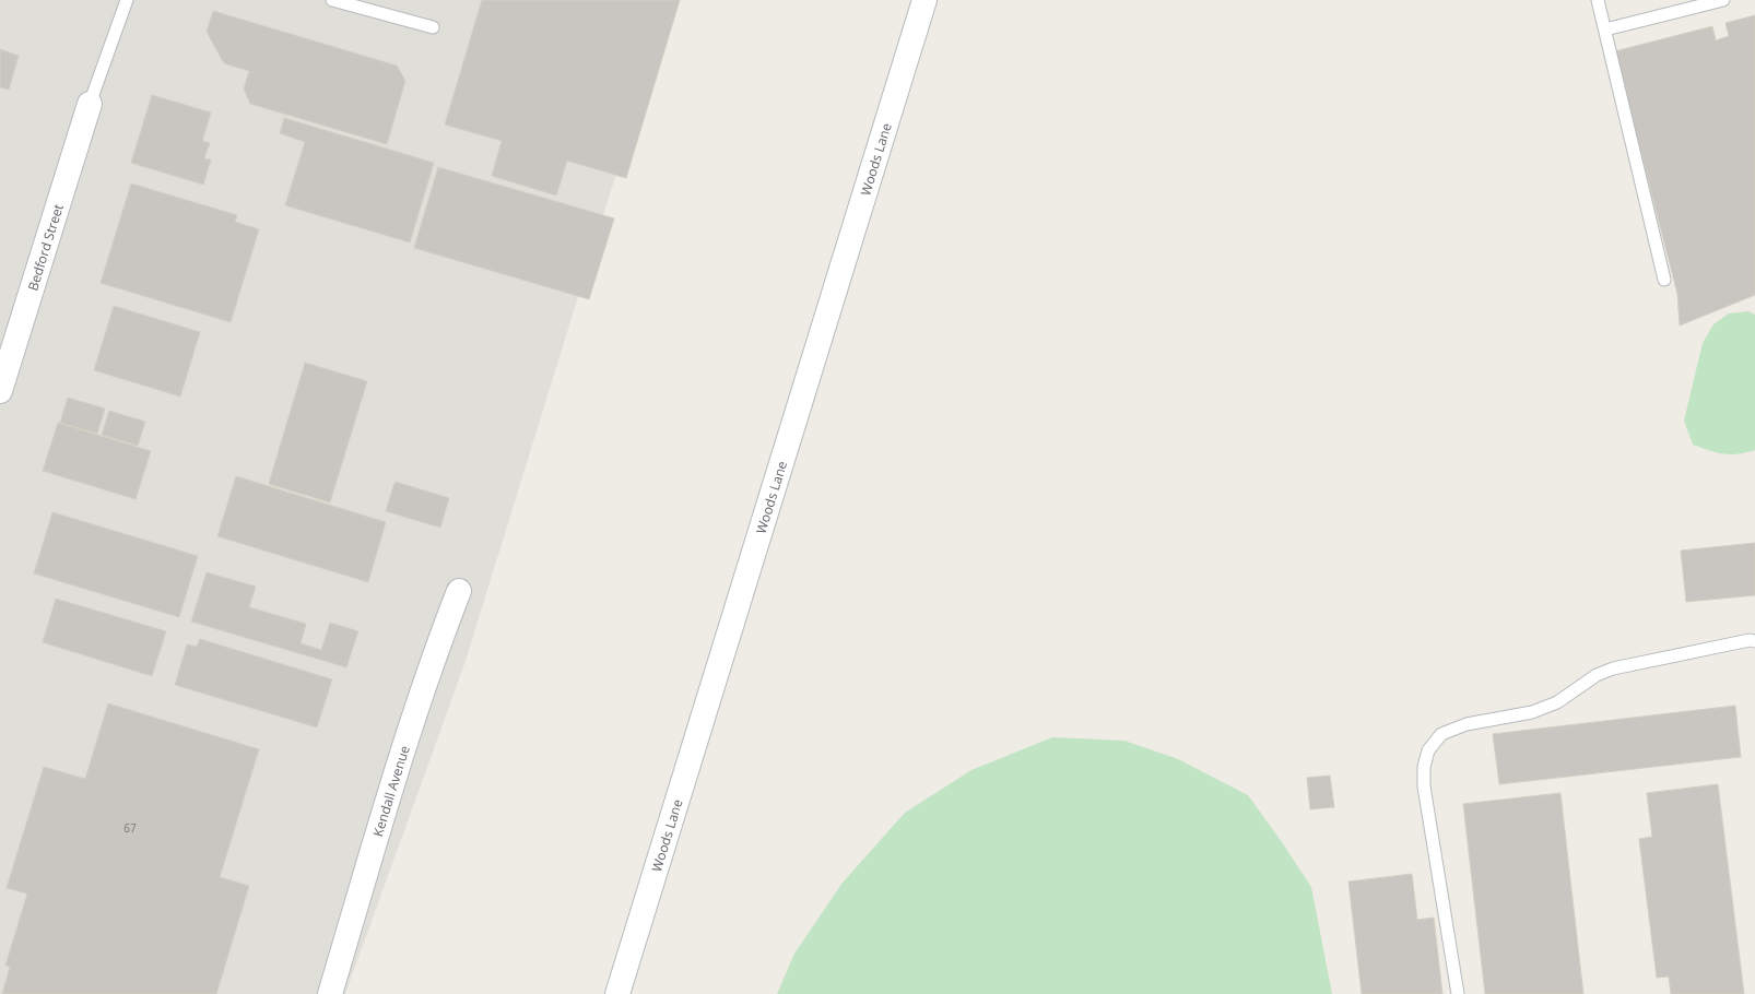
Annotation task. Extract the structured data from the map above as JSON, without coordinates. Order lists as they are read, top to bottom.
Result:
{
  "streets": {
    "street": ["Woods Lane", "Bedford Street", "Kendall Avenue"]
  },
  "house_numbers": ["67"]
}
